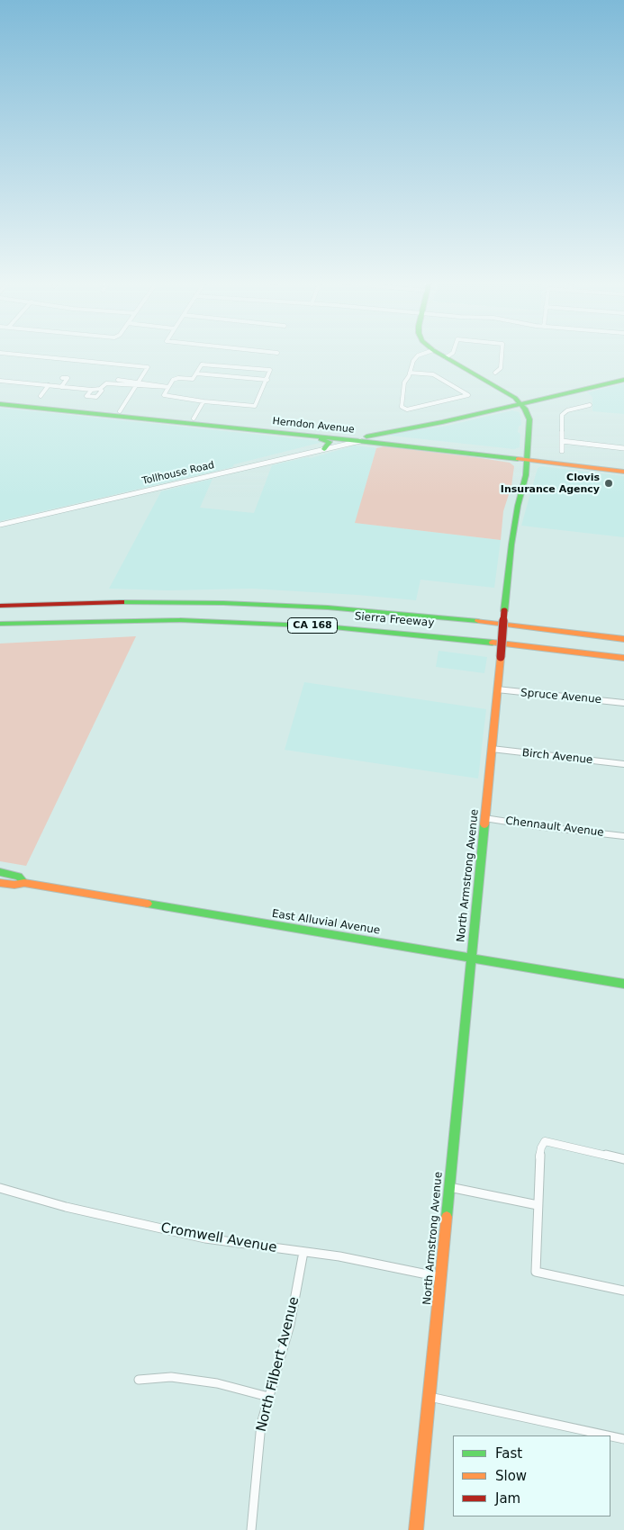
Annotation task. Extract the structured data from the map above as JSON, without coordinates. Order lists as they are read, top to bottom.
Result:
{
  "streets": {
    "main road": [
      "Herndon Avenue",
      "Sierra Freeway",
      "CA 168",
      "North Armstrong Avenue",
      "East Alluvial Avenue"
    ],
    "street": [
      "Tollhouse Road",
      "Spruce Avenue",
      "Birch Avenue",
      "Chennault Avenue",
      "Cromwell Avenue",
      "North Filbert Avenue"
    ]
  },
  "crossings": [
    ["Herndon Avenue", "Tollhouse Road"],
    ["Herndon Avenue", "North Armstrong Avenue"],
    ["Spruce Avenue", "North Armstrong Avenue"],
    ["Birch Avenue", "North Armstrong Avenue"],
    ["Chennault Avenue", "North Armstrong Avenue"],
    ["North Armstrong Avenue", "East Alluvial Avenue"],
    ["North Armstrong Avenue", "Cromwell Avenue"],
    ["Cromwell Avenue", "North Filbert Avenue"]
  ],
  "places": ["Clovis Insurance Agency"],
  "legend": ["Fast", "Slow", "Jam"]
}
